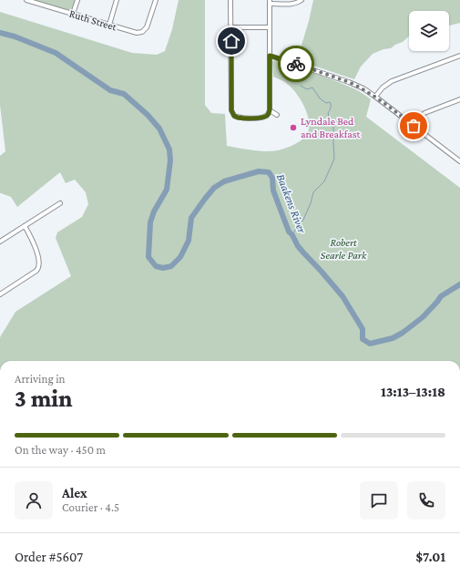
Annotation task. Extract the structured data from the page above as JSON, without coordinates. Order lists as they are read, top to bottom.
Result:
{
  "streets": {
    "street": ["Ruth Street"]
  },
  "water": ["Baakens River"],
  "parks": ["Robert Searle Park"],
  "places": ["Lyndale Bed and Breakfast"],
  "page": {
    "heading": ["3 min", "Arriving in", "13:13–13:18"],
    "panel": [
      "Alex",
      "Courier · 4.5",
      "Order #5607",
      "$7.01"
    ],
    "bar": "On the way · 450 m"
  }
}
